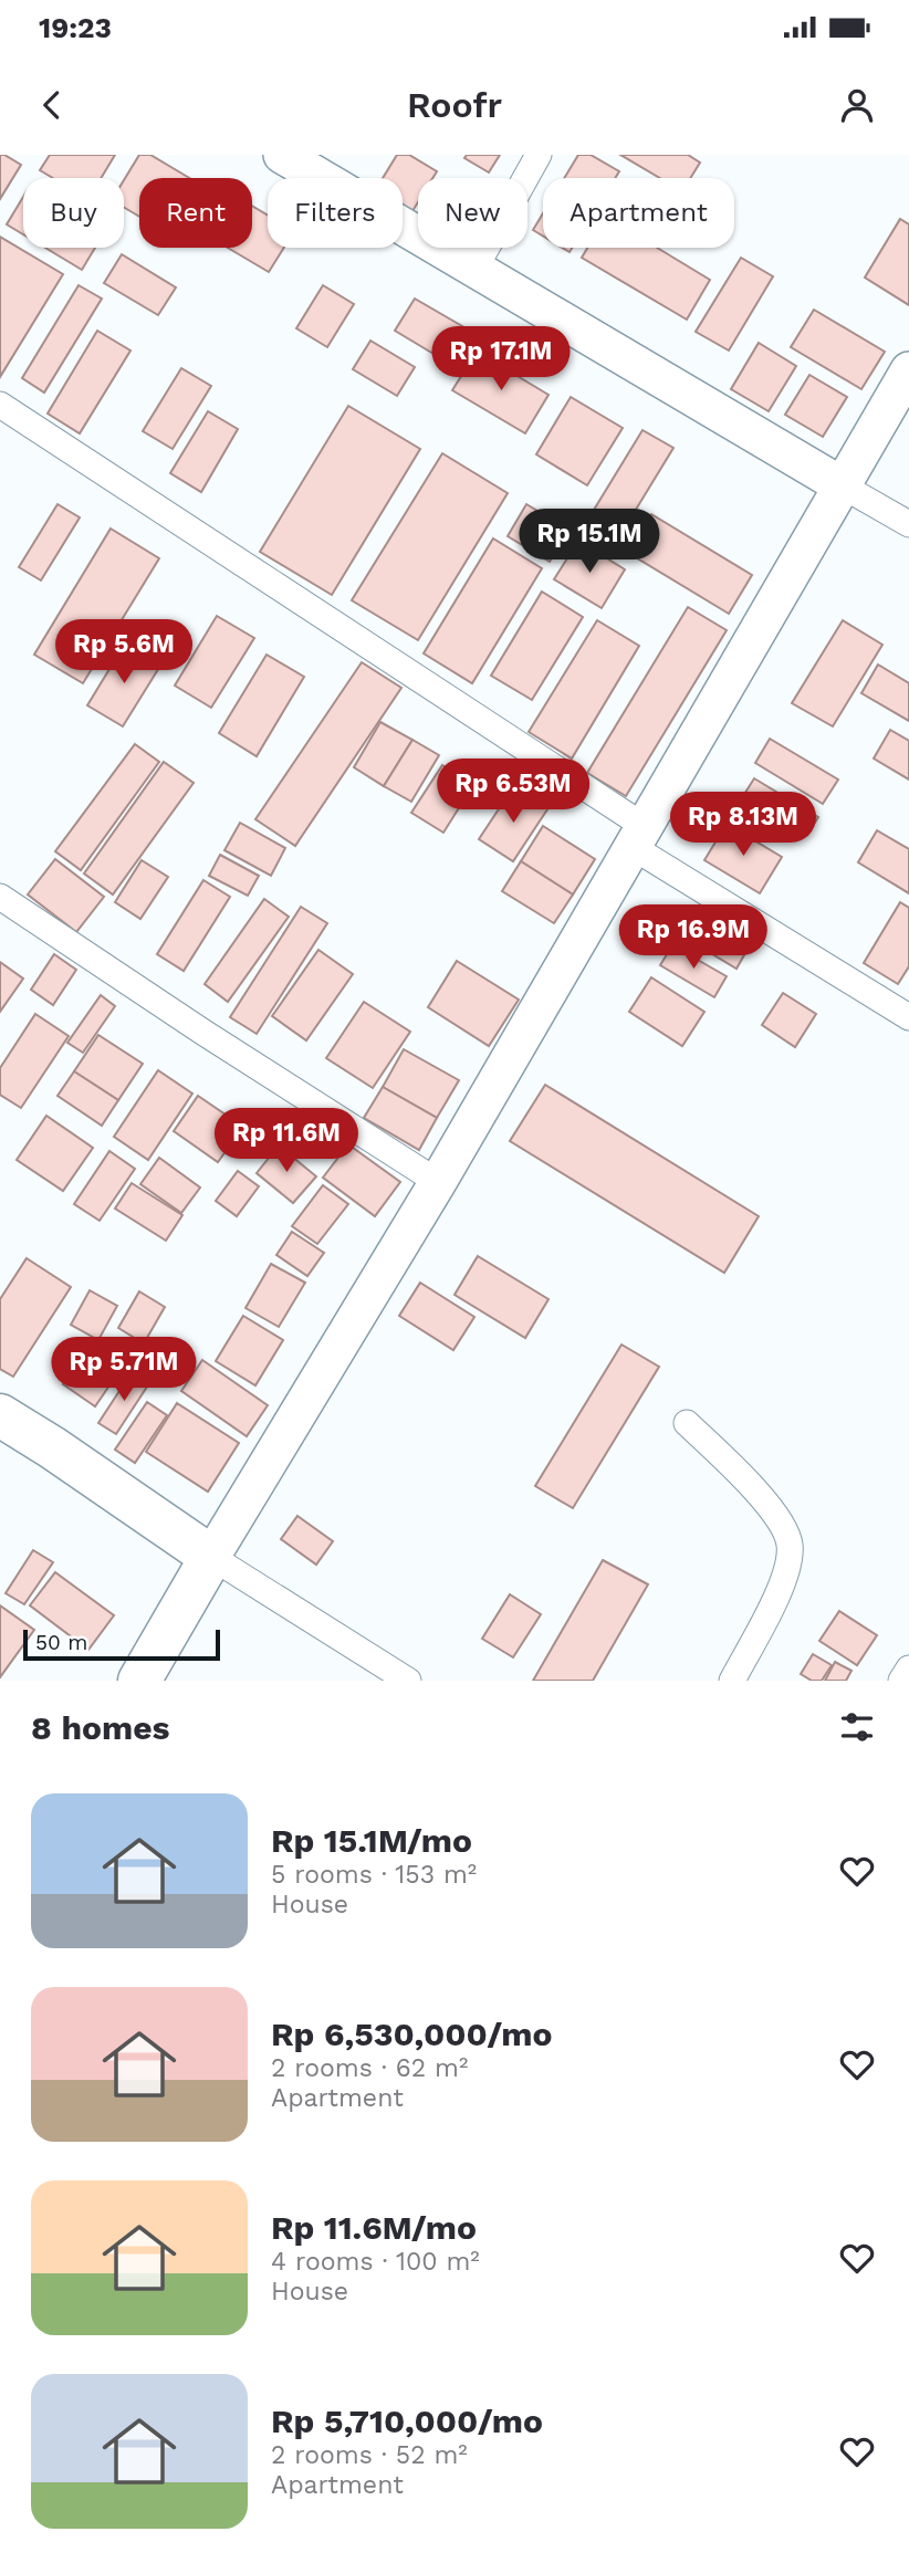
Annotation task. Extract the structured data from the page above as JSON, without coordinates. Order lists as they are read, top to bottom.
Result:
{
  "scale_bar": "50 m",
  "page": {
    "status": "19:23",
    "header": "Roofr",
    "chip": [
      "Buy",
      "Rent",
      "Filters",
      "New",
      "Apartment"
    ],
    "price": [
      "Rp 17.1M",
      "Rp 15.1M",
      "Rp 5.6M",
      "Rp 6.53M",
      "Rp 8.13M",
      "Rp 16.9M",
      "Rp 11.6M",
      "Rp 5.71M"
    ],
    "scale": "50 m",
    "heading": "8 homes",
    "list": [
      {
        "name": "Rp 15.1M/mo",
        "note": "5 rooms · 153 m² · House"
      },
      {
        "name": "Rp 6,530,000/mo",
        "note": "2 rooms · 62 m² · Apartment"
      },
      {
        "name": "Rp 11.6M/mo",
        "note": "4 rooms · 100 m² · House"
      },
      {
        "name": "Rp 5,710,000/mo",
        "note": "2 rooms · 52 m² · Apartment"
      }
    ]
  }
}
